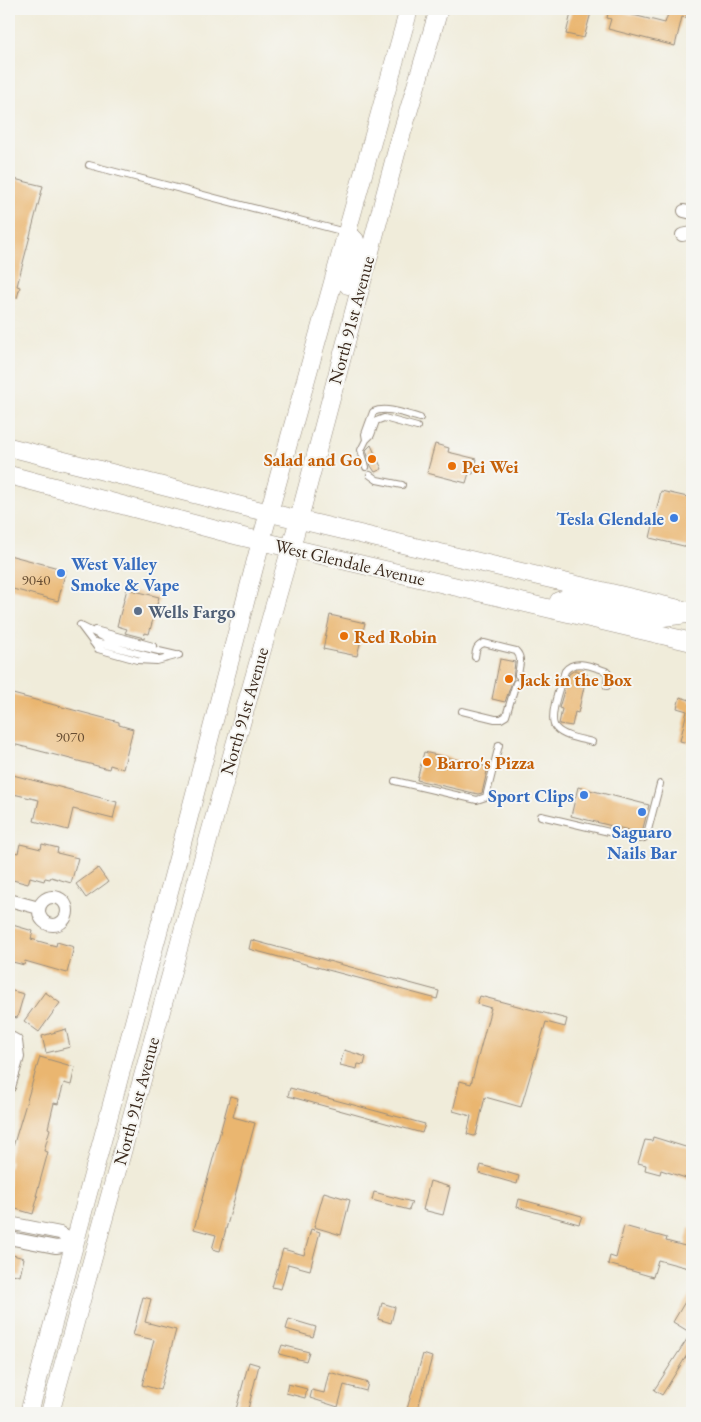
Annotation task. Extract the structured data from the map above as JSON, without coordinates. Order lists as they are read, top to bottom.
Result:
{
  "streets": {
    "main road": ["North 91st Avenue", "West Glendale Avenue"]
  },
  "crossings": [
    ["North 91st Avenue", "West Glendale Avenue"]
  ],
  "places": [
    "Salad and Go",
    "Pei Wei",
    "Tesla Glendale",
    "West Valley Smoke & Vape",
    "Wells Fargo",
    "Red Robin",
    "Jack in the Box",
    "Barro's Pizza",
    "Sport Clips",
    "Saguaro Nails Bar"
  ],
  "house_numbers": ["9040", "9070"]
}
